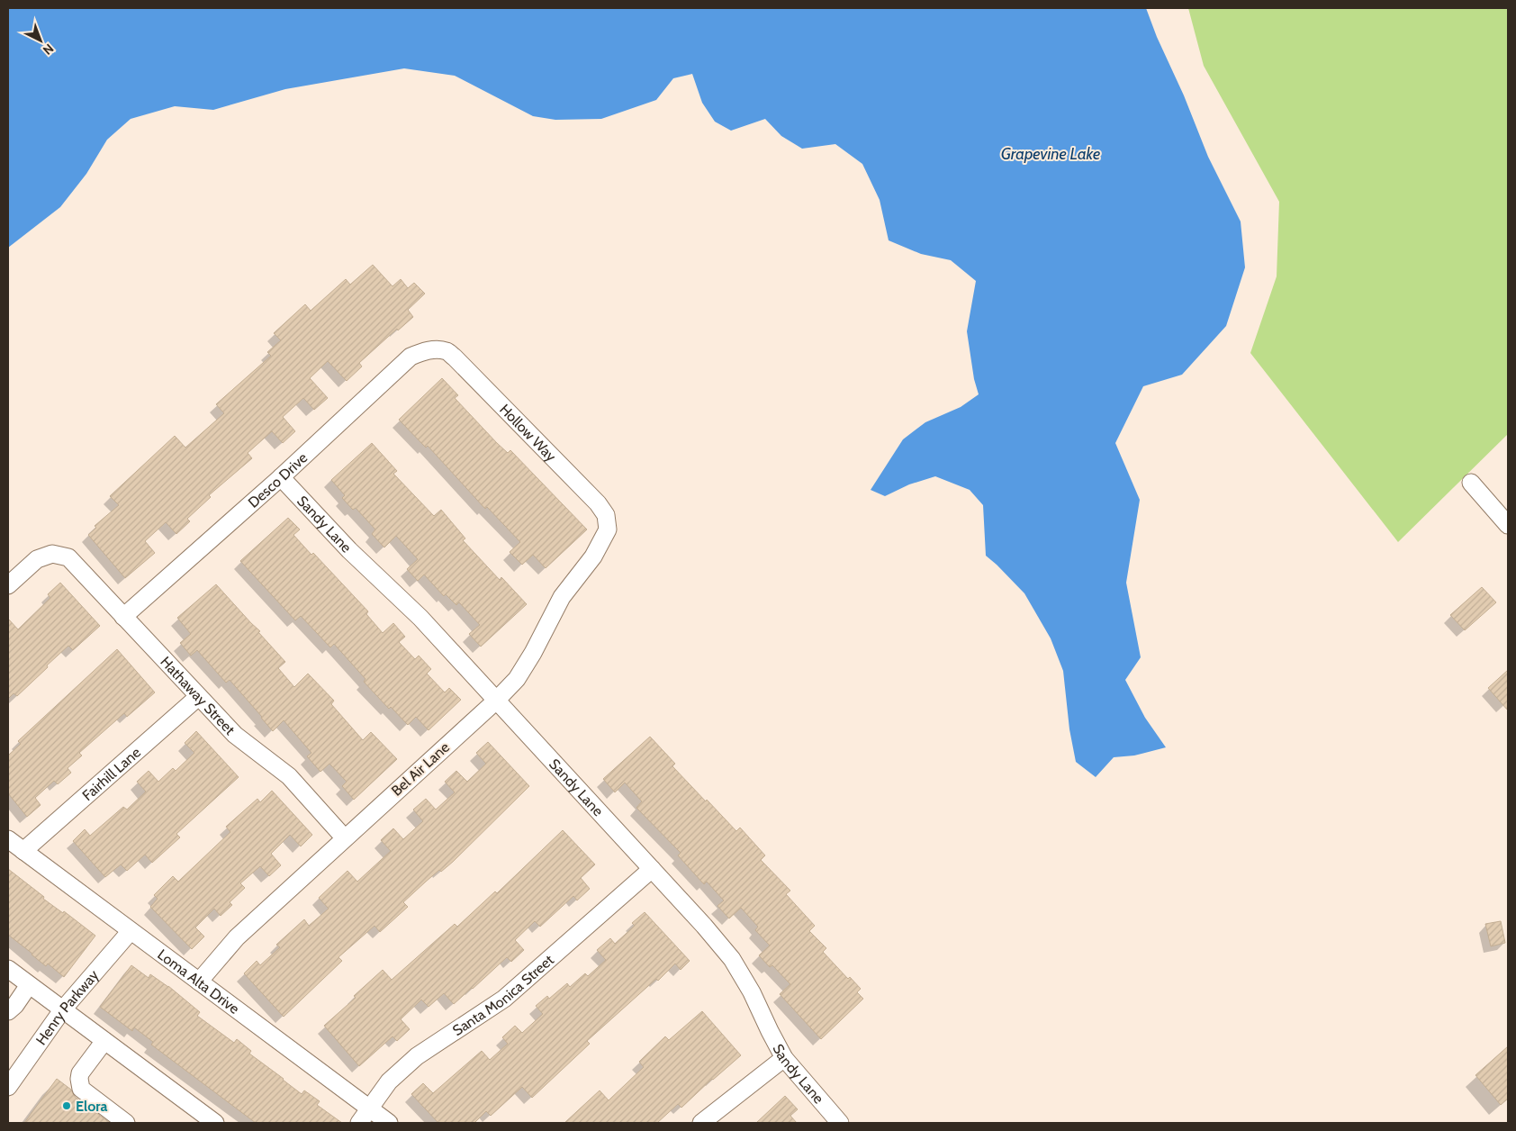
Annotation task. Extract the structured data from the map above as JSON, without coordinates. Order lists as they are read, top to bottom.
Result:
{
  "streets": {
    "street": [
      "Hollow Way",
      "Desco Drive",
      "Sandy Lane",
      "Hathaway Street",
      "Bel Air Lane",
      "Fairhill Lane",
      "Loma Alta Drive",
      "Santa Monica Street",
      "Henry Parkway"
    ]
  },
  "crossings": [
    ["Hollow Way", "Desco Drive"],
    ["Hollow Way", "Bel Air Lane"],
    ["Desco Drive", "Sandy Lane"],
    ["Desco Drive", "Hathaway Street"],
    ["Sandy Lane", "Bel Air Lane"],
    ["Sandy Lane", "Santa Monica Street"],
    ["Hathaway Street", "Bel Air Lane"],
    ["Hathaway Street", "Fairhill Lane"],
    ["Bel Air Lane", "Loma Alta Drive"],
    ["Fairhill Lane", "Loma Alta Drive"],
    ["Loma Alta Drive", "Santa Monica Street"],
    ["Loma Alta Drive", "Henry Parkway"]
  ],
  "water": ["Grapevine Lake"],
  "places": ["Elora"],
  "north": "bottom right"
}
